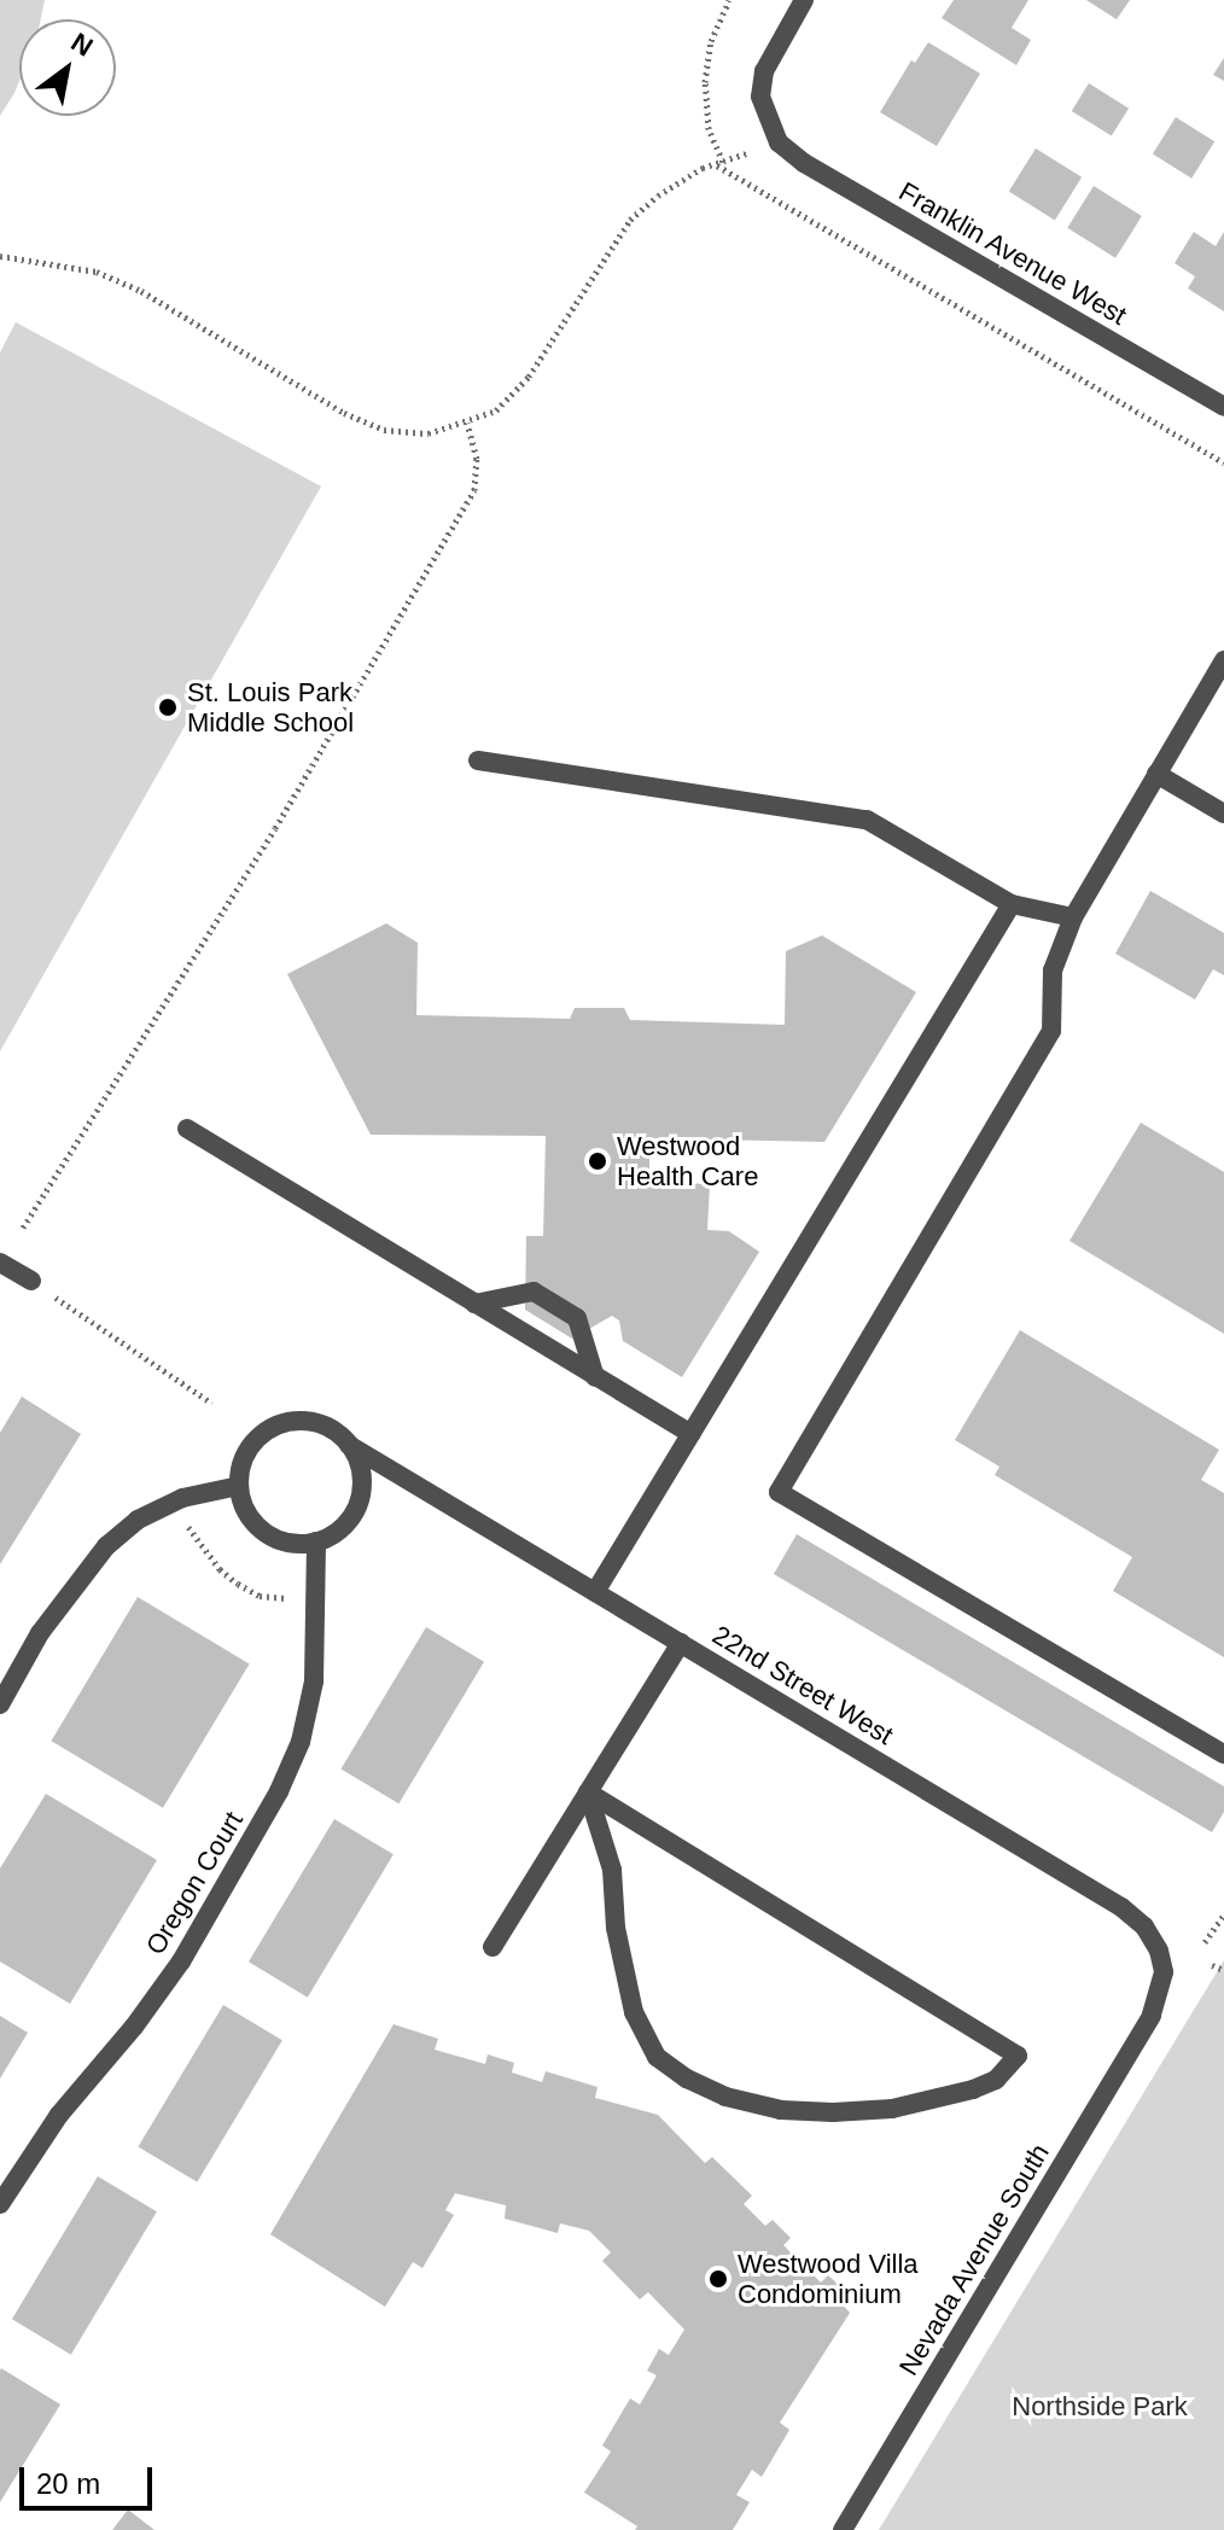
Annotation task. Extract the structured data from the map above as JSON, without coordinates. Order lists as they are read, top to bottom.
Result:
{
  "streets": {
    "street": [
      "Franklin Avenue West",
      "22nd Street West",
      "Oregon Court",
      "Nevada Avenue South"
    ]
  },
  "crossings": [
    ["22nd Street West", "Oregon Court"],
    ["22nd Street West", "Nevada Avenue South"]
  ],
  "parks": ["Northside Park"],
  "places": ["St. Louis Park Middle School", "Westwood Health Care", "Westwood Villa Condominium"],
  "scale_bar": "20 m",
  "north": "top right"
}
